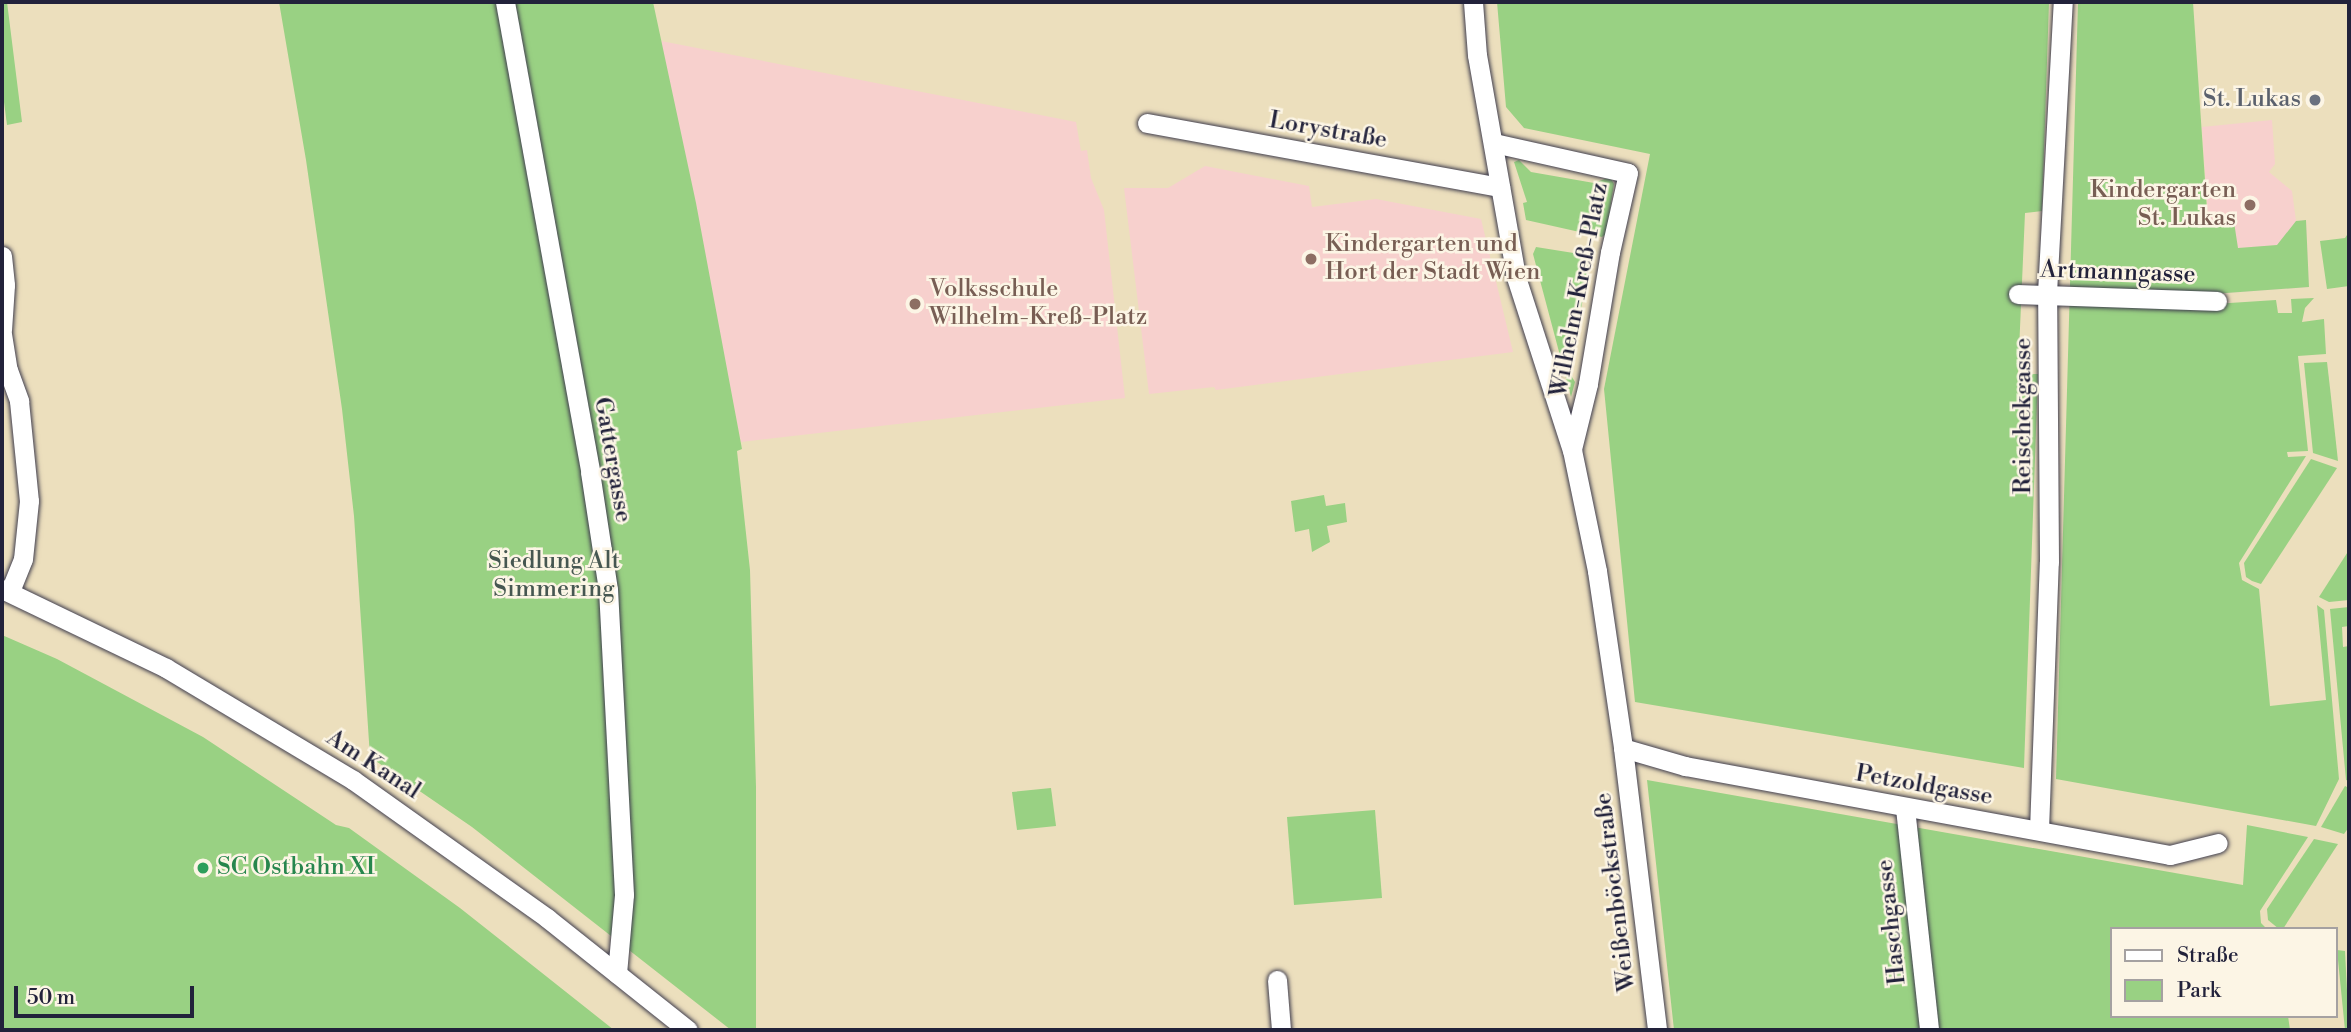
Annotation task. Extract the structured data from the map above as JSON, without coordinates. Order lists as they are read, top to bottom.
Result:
{
  "streets": {
    "street": [
      "Lorystraße",
      "Artmanngasse",
      "Wilhelm-Kreß-Platz",
      "Reischekgasse",
      "Gattergasse",
      "Am Kanal",
      "Petzoldgasse",
      "Weißenböckstraße",
      "Haschgasse"
    ]
  },
  "crossings": [
    ["Lorystraße", "Wilhelm-Kreß-Platz"],
    ["Artmanngasse", "Reischekgasse"],
    ["Wilhelm-Kreß-Platz", "Petzoldgasse"],
    ["Wilhelm-Kreß-Platz", "Weißenböckstraße"],
    ["Reischekgasse", "Petzoldgasse"],
    ["Gattergasse", "Am Kanal"],
    ["Petzoldgasse", "Weißenböckstraße"],
    ["Petzoldgasse", "Haschgasse"]
  ],
  "parks": ["Siedlung Alt Simmering"],
  "places": [
    "St. Lukas",
    "Kindergarten St. Lukas",
    "Kindergarten und Hort der Stadt Wien",
    "Volksschule Wilhelm-Kreß-Platz",
    "SC Ostbahn XI"
  ],
  "legend": ["Straße", "Park"],
  "scale_bar": "50 m"
}
